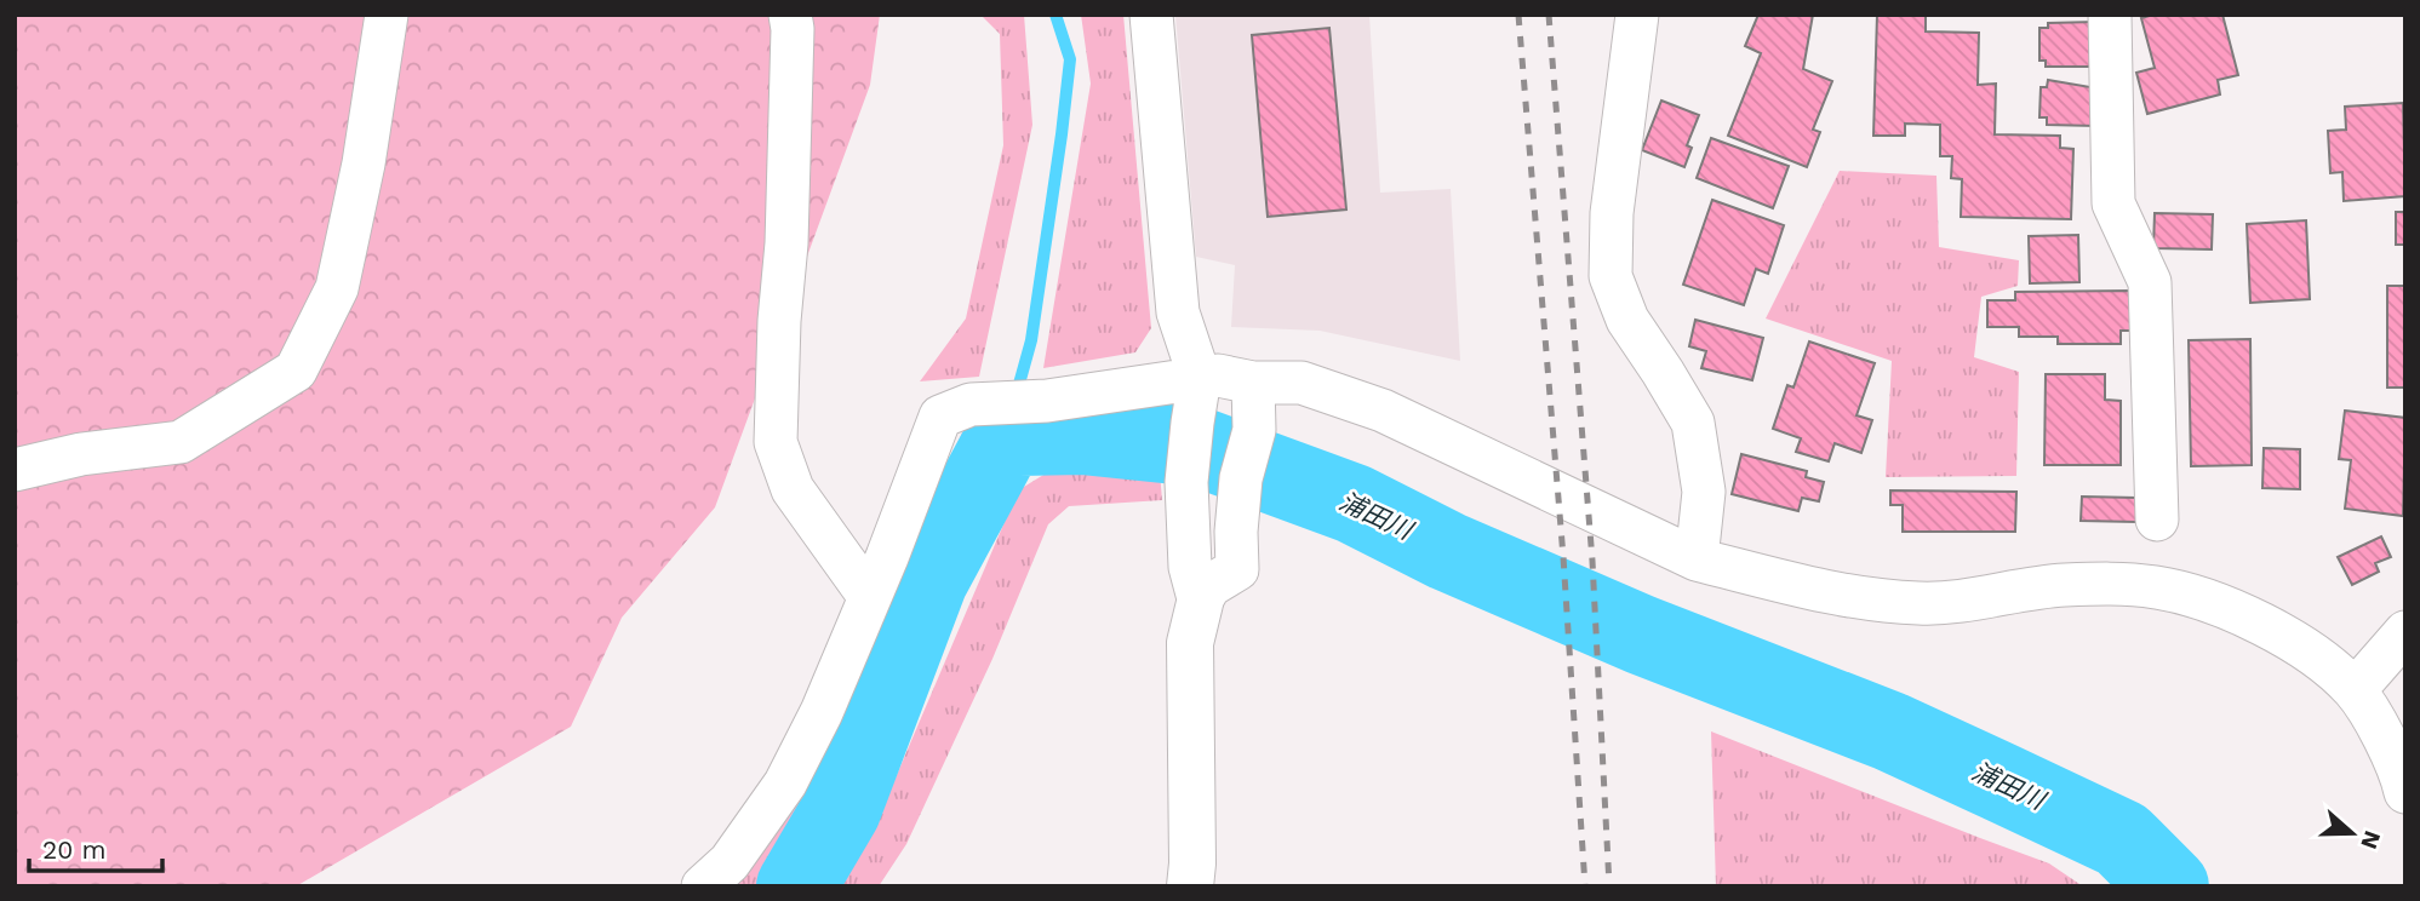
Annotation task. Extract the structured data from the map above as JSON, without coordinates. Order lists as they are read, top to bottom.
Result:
{
  "water": ["浦田川"],
  "scale_bar": "20 m",
  "north": "right"
}
